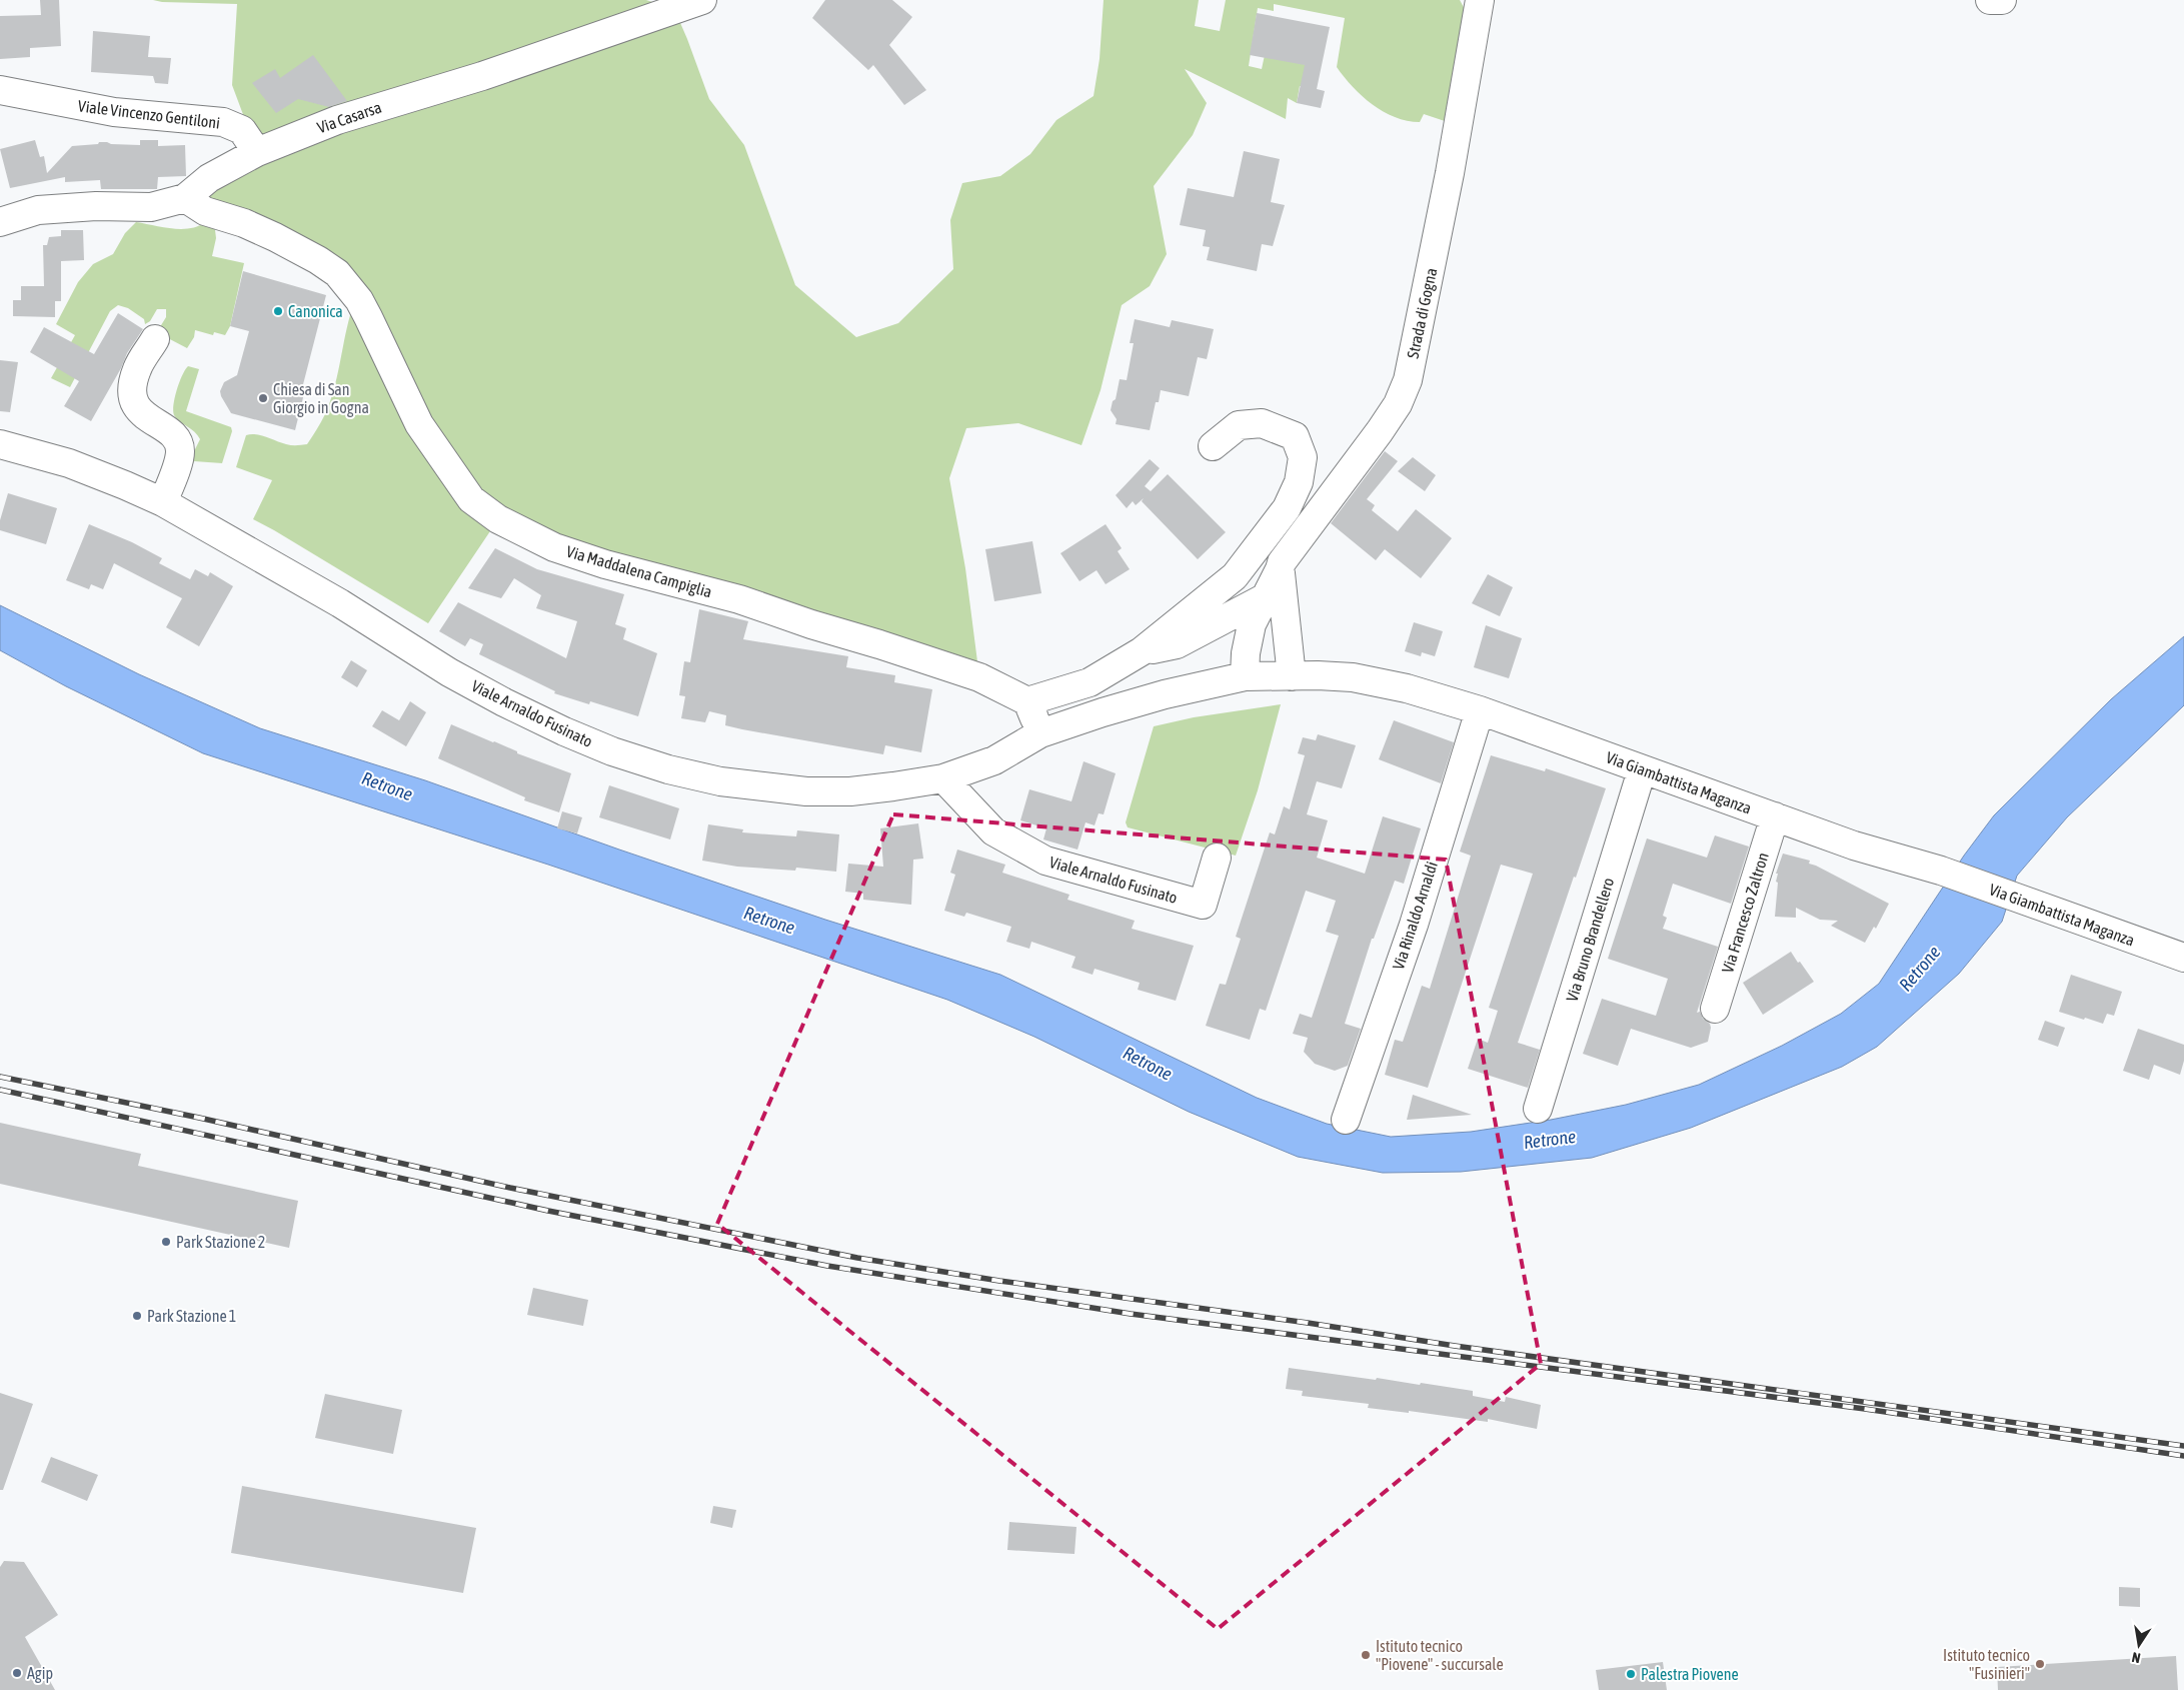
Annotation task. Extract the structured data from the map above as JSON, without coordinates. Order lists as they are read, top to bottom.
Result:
{
  "streets": {
    "street": [
      "Viale Vincenzo Gentiloni",
      "Via Casarsa",
      "Strada di Gogna",
      "Via Maddalena Campiglia",
      "Viale Arnaldo Fusinato",
      "Via Giambattista Maganza",
      "Via Francesco Zaltron",
      "Via Rinaldo Arnaldi",
      "Via Bruno Brandellero"
    ]
  },
  "crossings": [
    ["Viale Vincenzo Gentiloni", "Via Casarsa"],
    ["Via Casarsa", "Via Maddalena Campiglia"],
    ["Strada di Gogna", "Via Giambattista Maganza"],
    ["Viale Arnaldo Fusinato", "Via Giambattista Maganza"],
    ["Via Giambattista Maganza", "Via Francesco Zaltron"],
    ["Via Giambattista Maganza", "Via Rinaldo Arnaldi"],
    ["Via Giambattista Maganza", "Via Bruno Brandellero"]
  ],
  "water": ["Retrone"],
  "places": [
    "Canonica",
    "Chiesa di San Giorgio in Gogna",
    "Park Stazione 2",
    "Park Stazione 1",
    "Istituto tecnico \"Piovene\" - succursale",
    "Istituto tecnico \"Fusinieri\"",
    "Agip",
    "Palestra Piovene"
  ],
  "north": "bottom"
}
